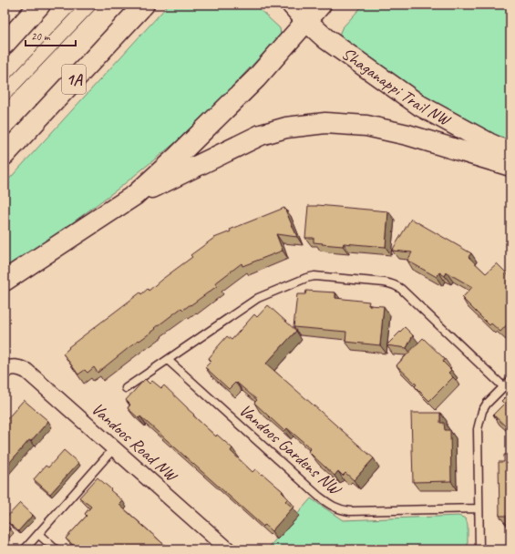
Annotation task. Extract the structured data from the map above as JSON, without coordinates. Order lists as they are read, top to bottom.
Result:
{
  "streets": {
    "main road": ["1A", "Shaganappi Trail NW"],
    "street": ["Vandoos Road NW"],
    "lane": ["Vandoos Gardens NW"]
  },
  "scale_bar": "20 m"
}
